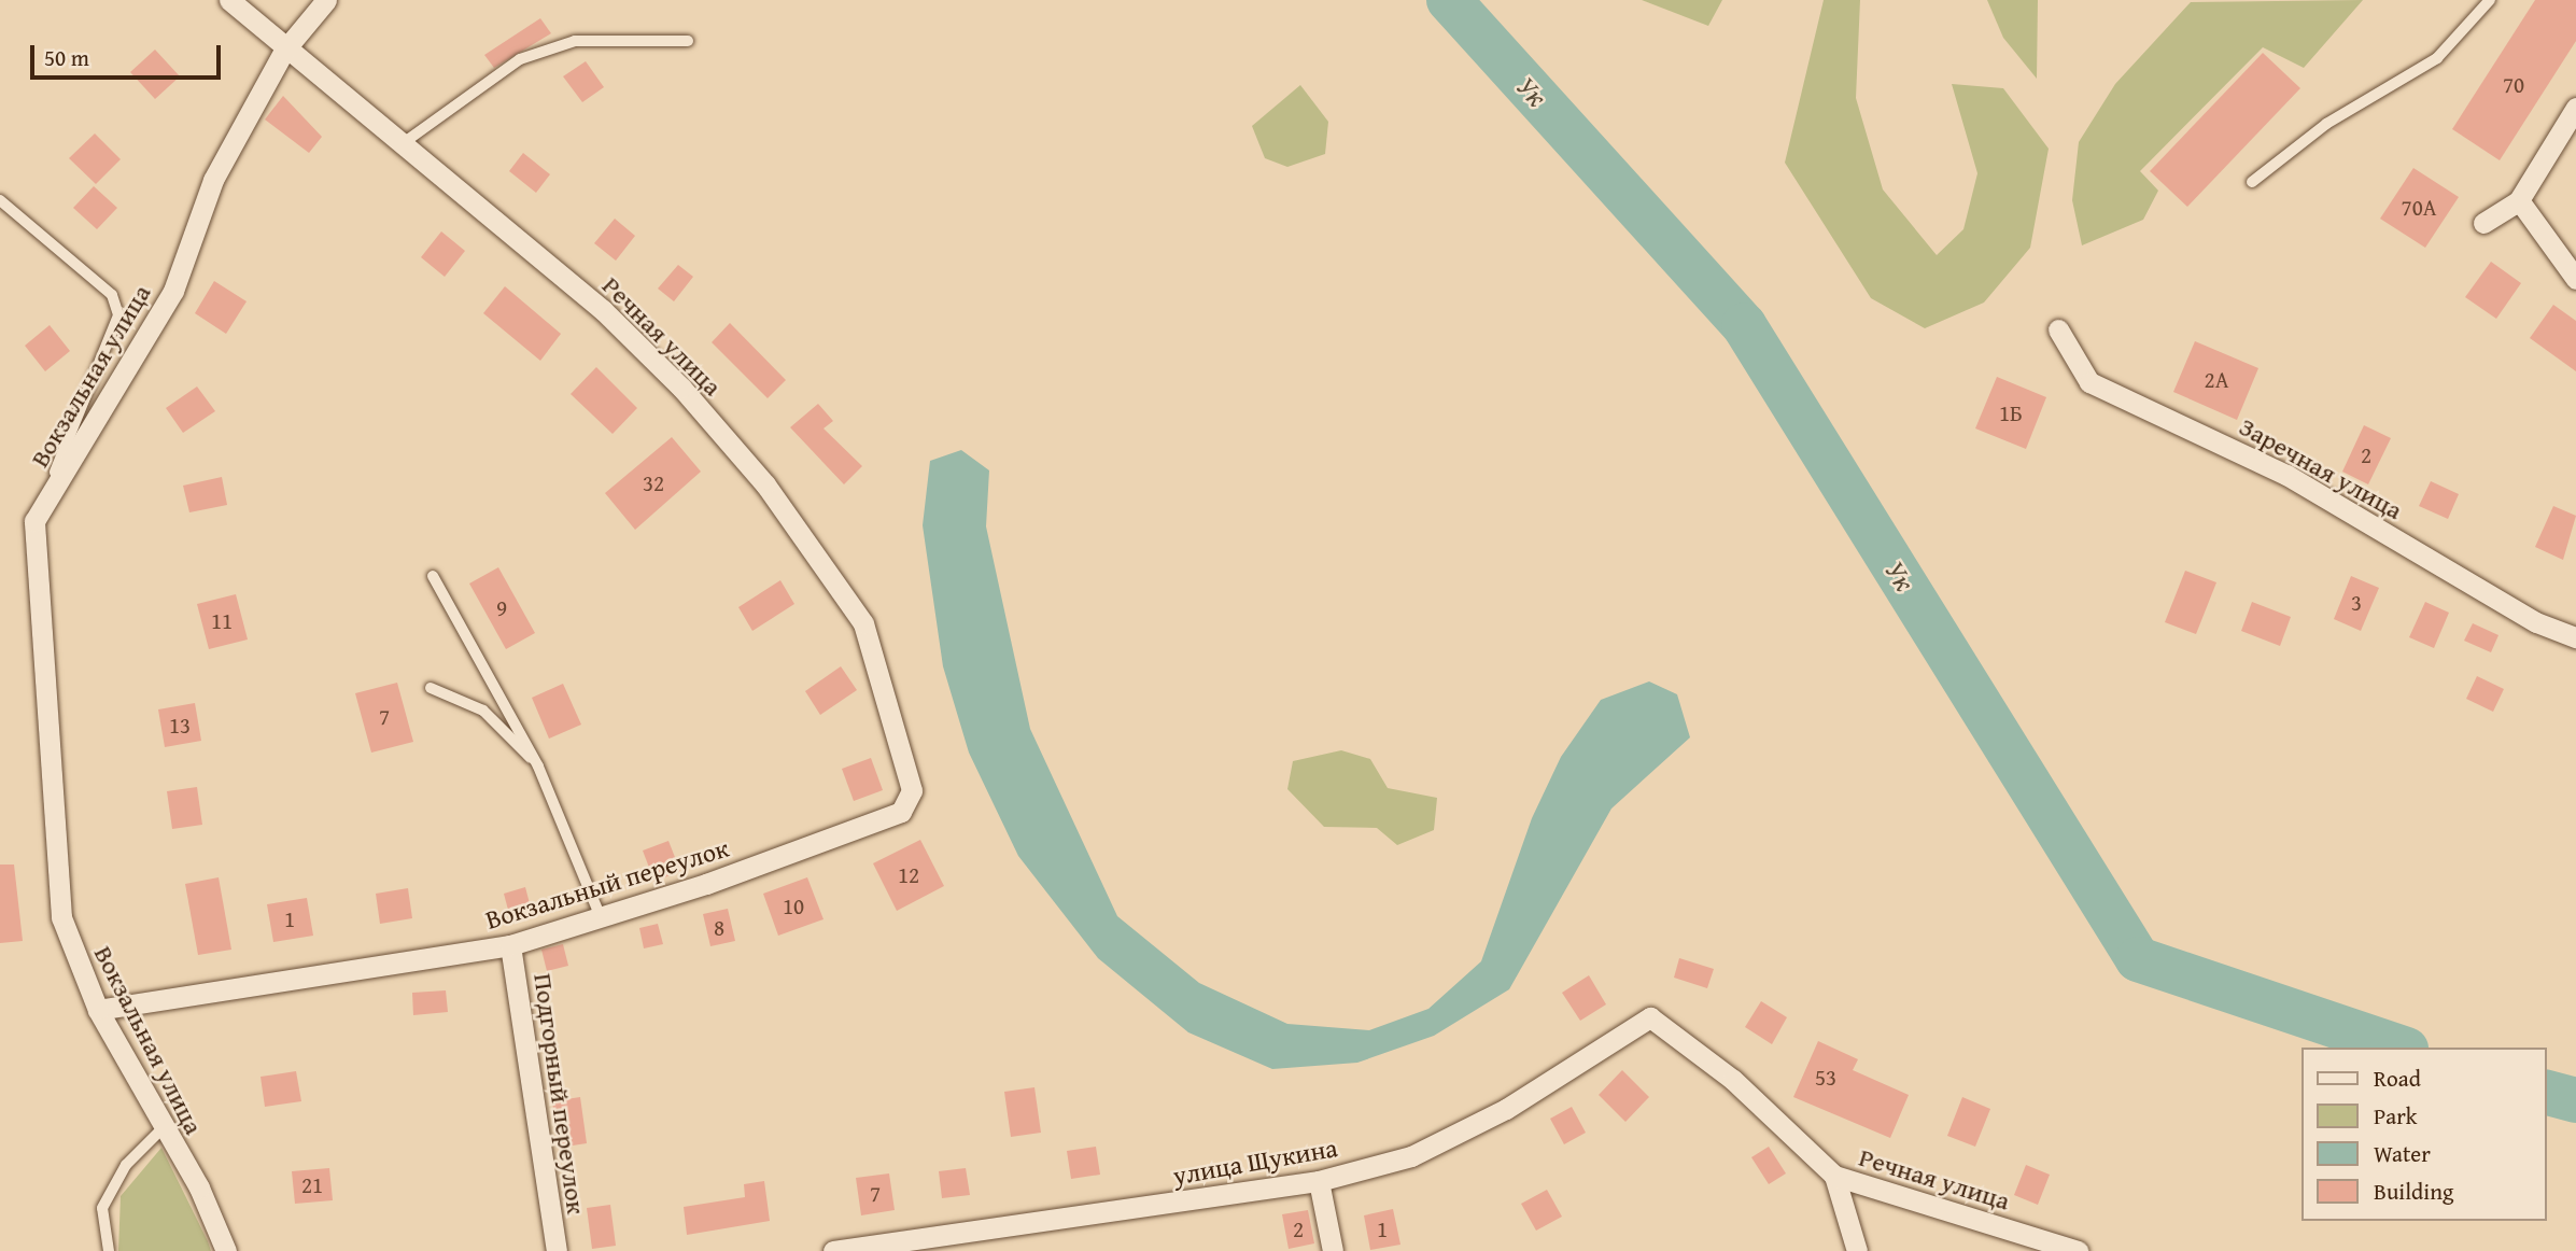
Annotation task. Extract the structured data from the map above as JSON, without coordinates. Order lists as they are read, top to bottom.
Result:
{
  "streets": {
    "street": [
      "Речная улица",
      "Вокзальная улица",
      "Заречная улица",
      "Вокзальный переулок",
      "Подгорный переулок",
      "улица Щукина"
    ]
  },
  "crossings": [
    ["Речная улица", "Вокзальная улица"],
    ["Речная улица", "Вокзальный переулок"],
    ["Речная улица", "улица Щукина"],
    ["Вокзальная улица", "Вокзальный переулок"],
    ["Вокзальный переулок", "Подгорный переулок"]
  ],
  "water": ["Ук"],
  "house_numbers": [
    "70",
    "70А",
    "2А",
    "1Б",
    "2",
    "32",
    "3",
    "9",
    "11",
    "7",
    "13",
    "12",
    "10",
    "1",
    "8",
    "53",
    "21",
    "7",
    "2",
    "1"
  ],
  "legend": [
    "Road",
    "Park",
    "Water",
    "Building"
  ],
  "scale_bar": "50 m"
}
